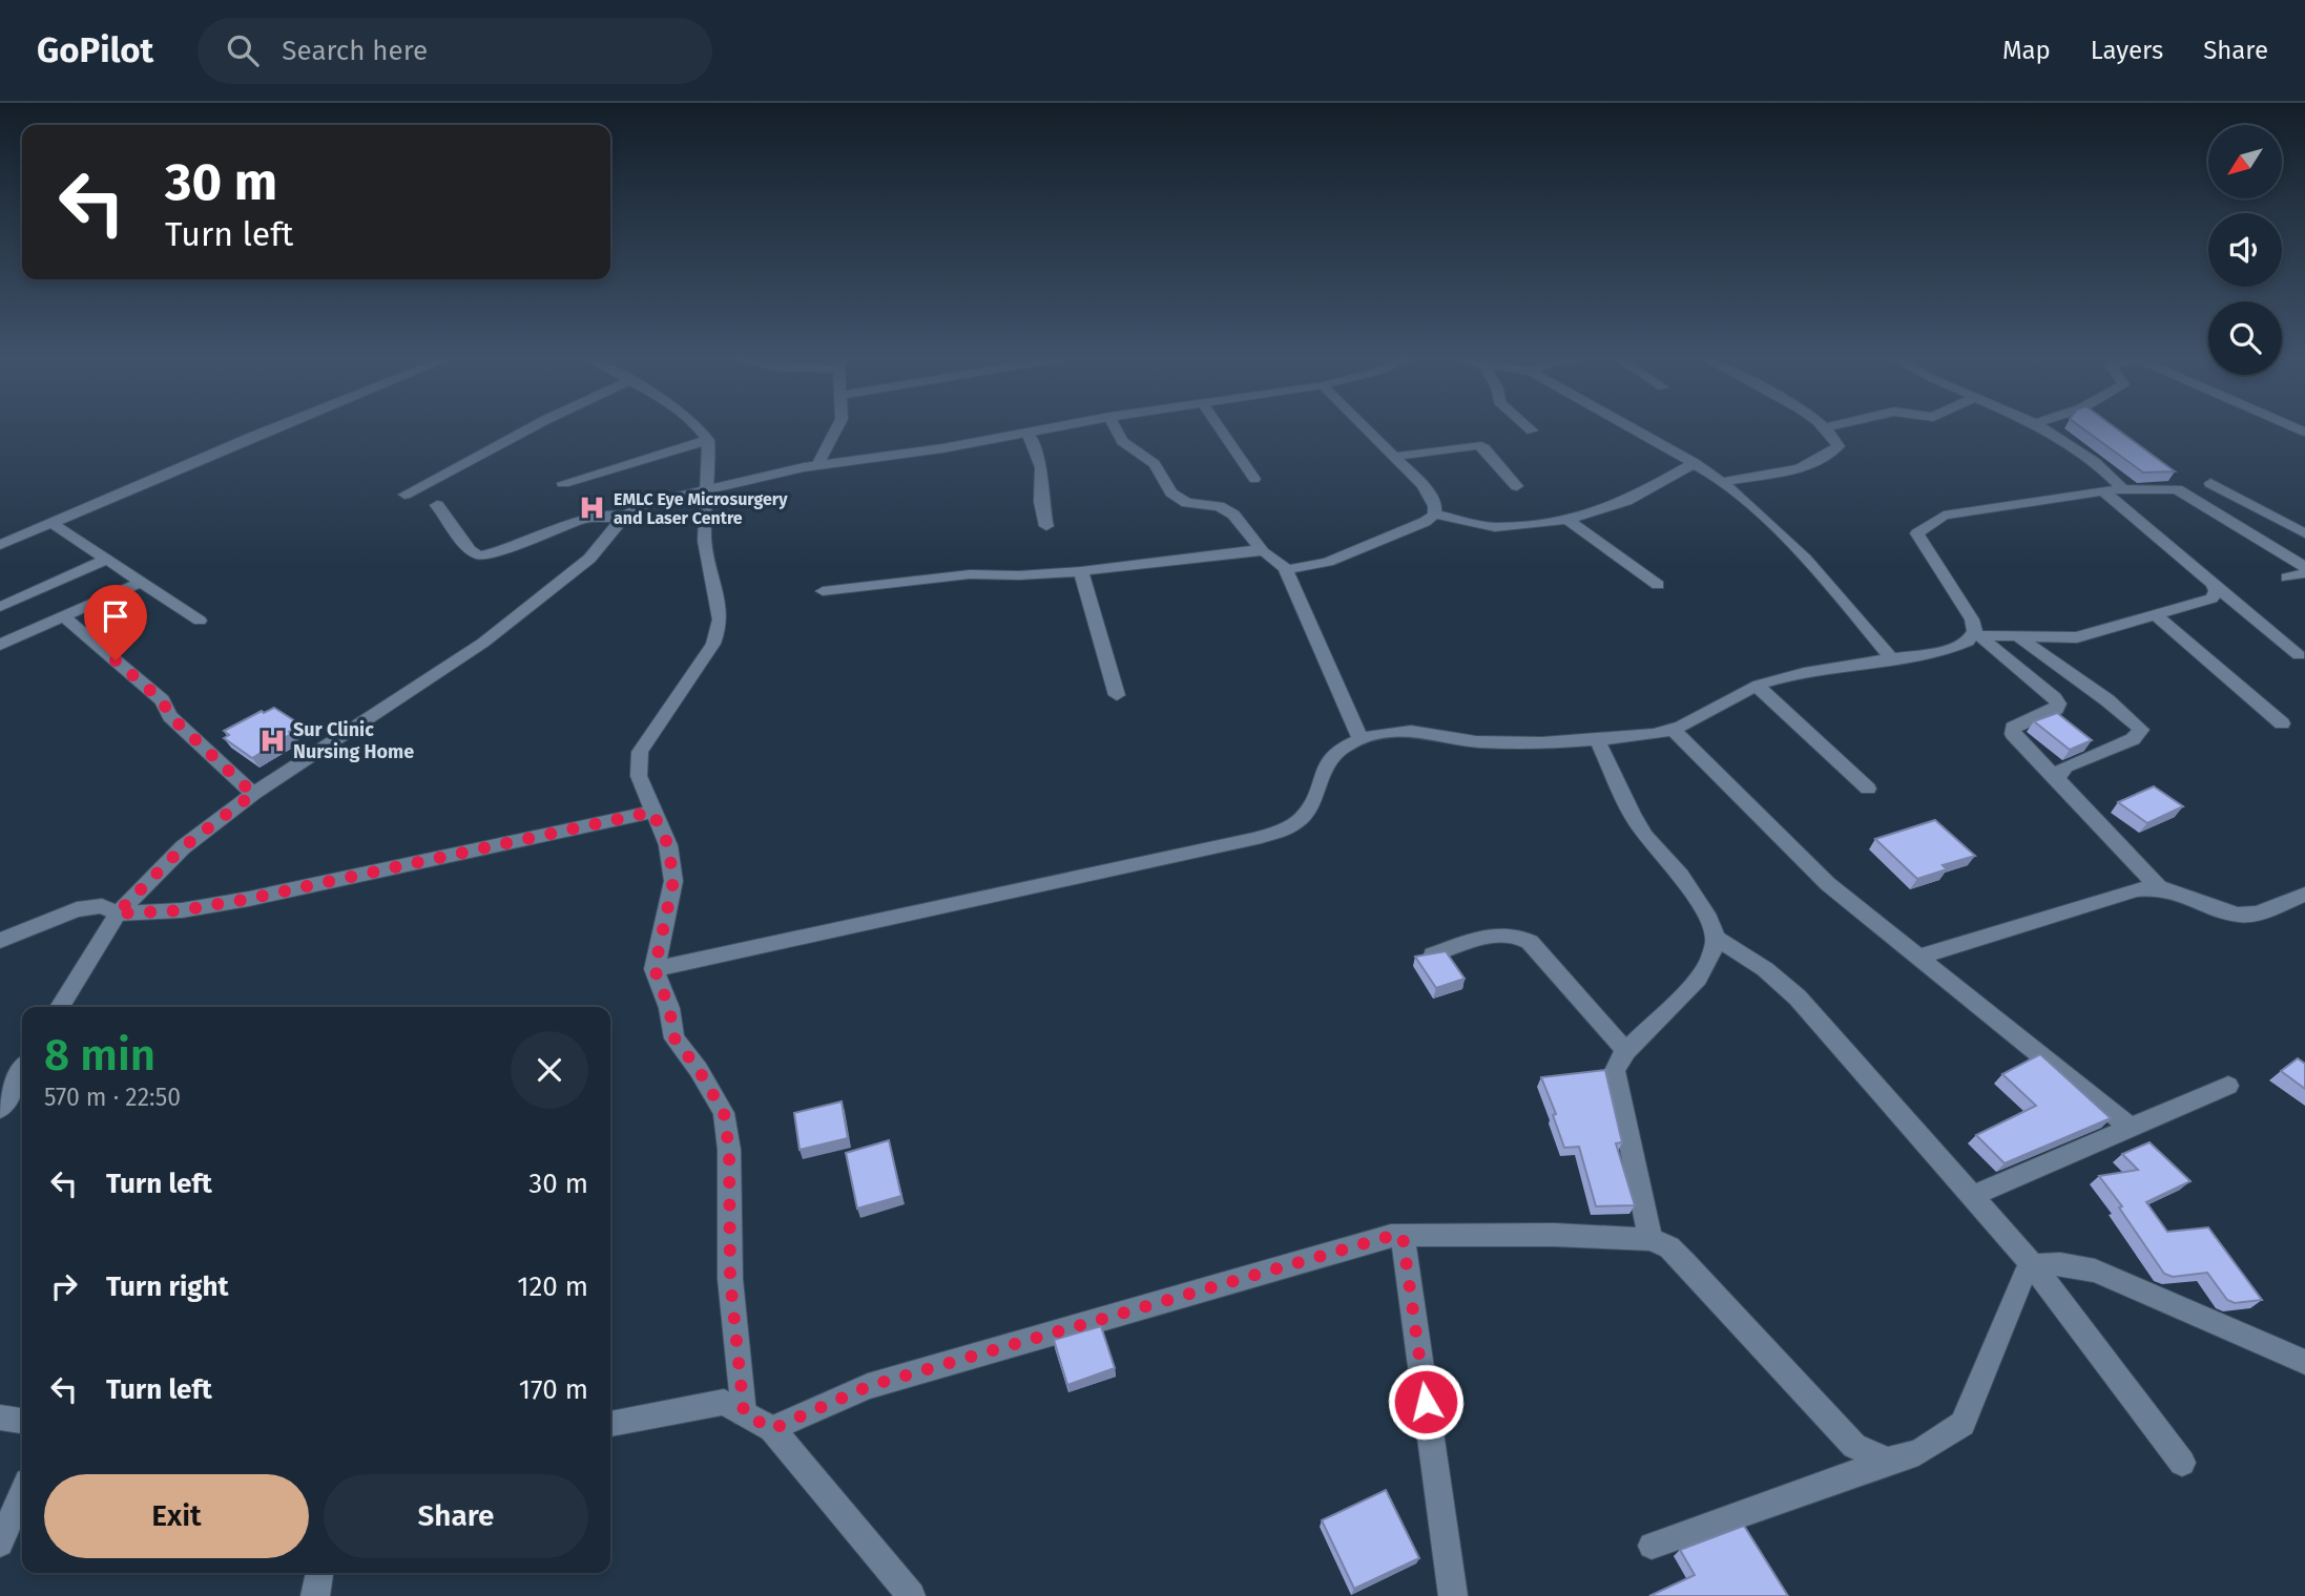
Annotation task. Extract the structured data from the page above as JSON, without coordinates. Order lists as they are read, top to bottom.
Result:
{
  "places": {
    "hospital": ["EMLC Eye Microsurgery and Laser Centre", "Sur Clinic Nursing Home"]
  },
  "north": "bottom left",
  "page": {
    "header": "GoPilot",
    "search": "Search here",
    "nav": ["Map", "Layers", "Share"],
    "turn": ["30 m", "Turn left"],
    "heading": ["8 min", "570 m · 22:50"],
    "list": [
      {
        "name": "Turn left",
        "value": "30 m"
      },
      {
        "name": "Turn right",
        "value": "120 m"
      },
      {
        "name": "Turn left",
        "value": "170 m"
      }
    ],
    "buttons": ["Exit", "Share"]
  }
}
